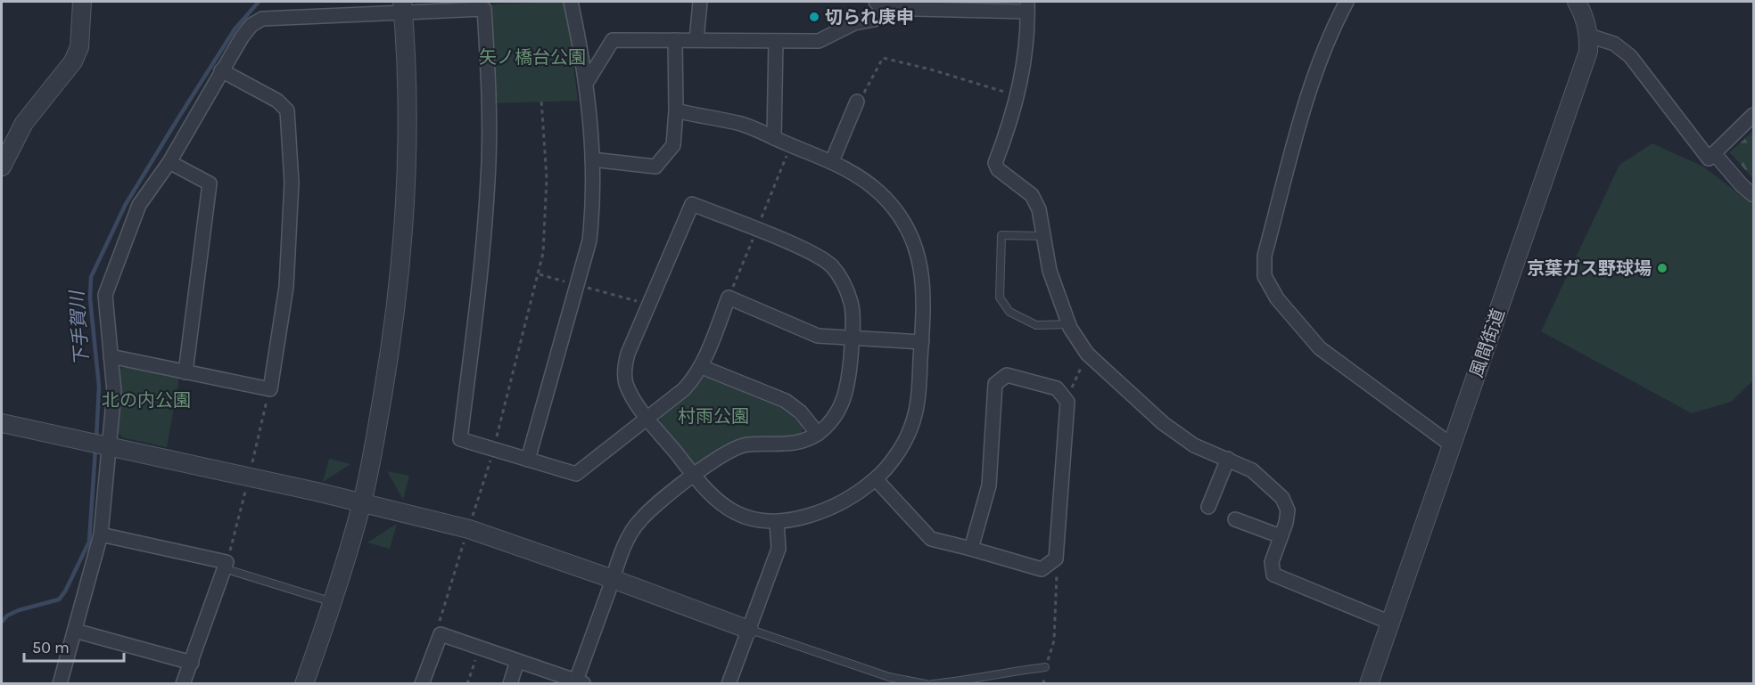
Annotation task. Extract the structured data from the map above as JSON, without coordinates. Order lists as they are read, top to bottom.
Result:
{
  "streets": {
    "street": ["風間街道"]
  },
  "water": ["下手賀川"],
  "parks": ["矢ノ橋台公園", "北の内公園", "村雨公園"],
  "places": ["切られ庚申", "京葉ガス野球場"],
  "scale_bar": "50 m"
}
